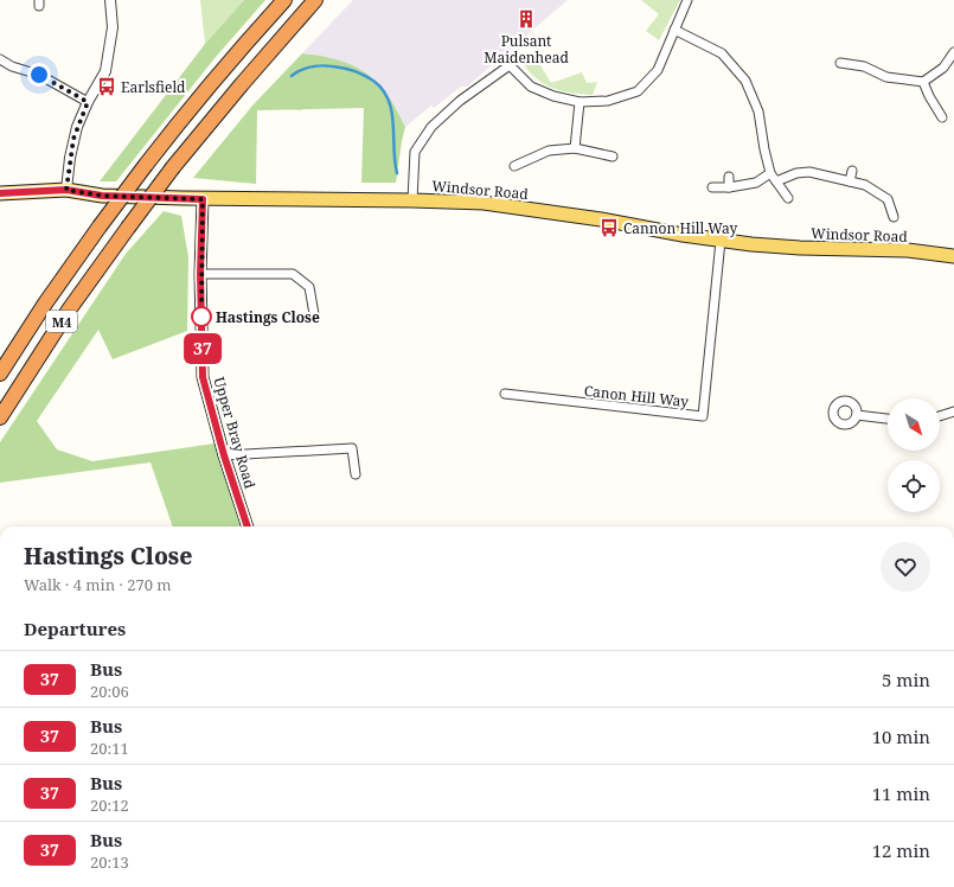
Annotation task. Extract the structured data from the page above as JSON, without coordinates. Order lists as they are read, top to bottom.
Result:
{
  "streets": {
    "highway": ["M4"],
    "main road": ["Windsor Road", "Upper Bray Road"],
    "street": ["Canon Hill Way"]
  },
  "crossings": [
    ["Windsor Road", "Canon Hill Way"],
    ["Windsor Road", "Upper Bray Road"]
  ],
  "places": {
    "building": ["Pulsant Maidenhead"],
    "bus stop": ["Earlsfield", "Cannon Hill Way"],
    "other": ["Hastings Close"]
  },
  "lines": ["bus line 37"],
  "north": "bottom right",
  "page": {
    "on_map": "37",
    "heading": [
      ["Hastings Close", "Walk · 4 min · 270 m"],
      "Departures"
    ],
    "list": [
      {
        "mark": "37",
        "name": "Bus",
        "note": "20:06",
        "value": "5 min"
      },
      {
        "mark": "37",
        "name": "Bus",
        "note": "20:11",
        "value": "10 min"
      },
      {
        "mark": "37",
        "name": "Bus",
        "note": "20:12",
        "value": "11 min"
      },
      {
        "mark": "37",
        "name": "Bus",
        "note": "20:13",
        "value": "12 min"
      }
    ]
  }
}
